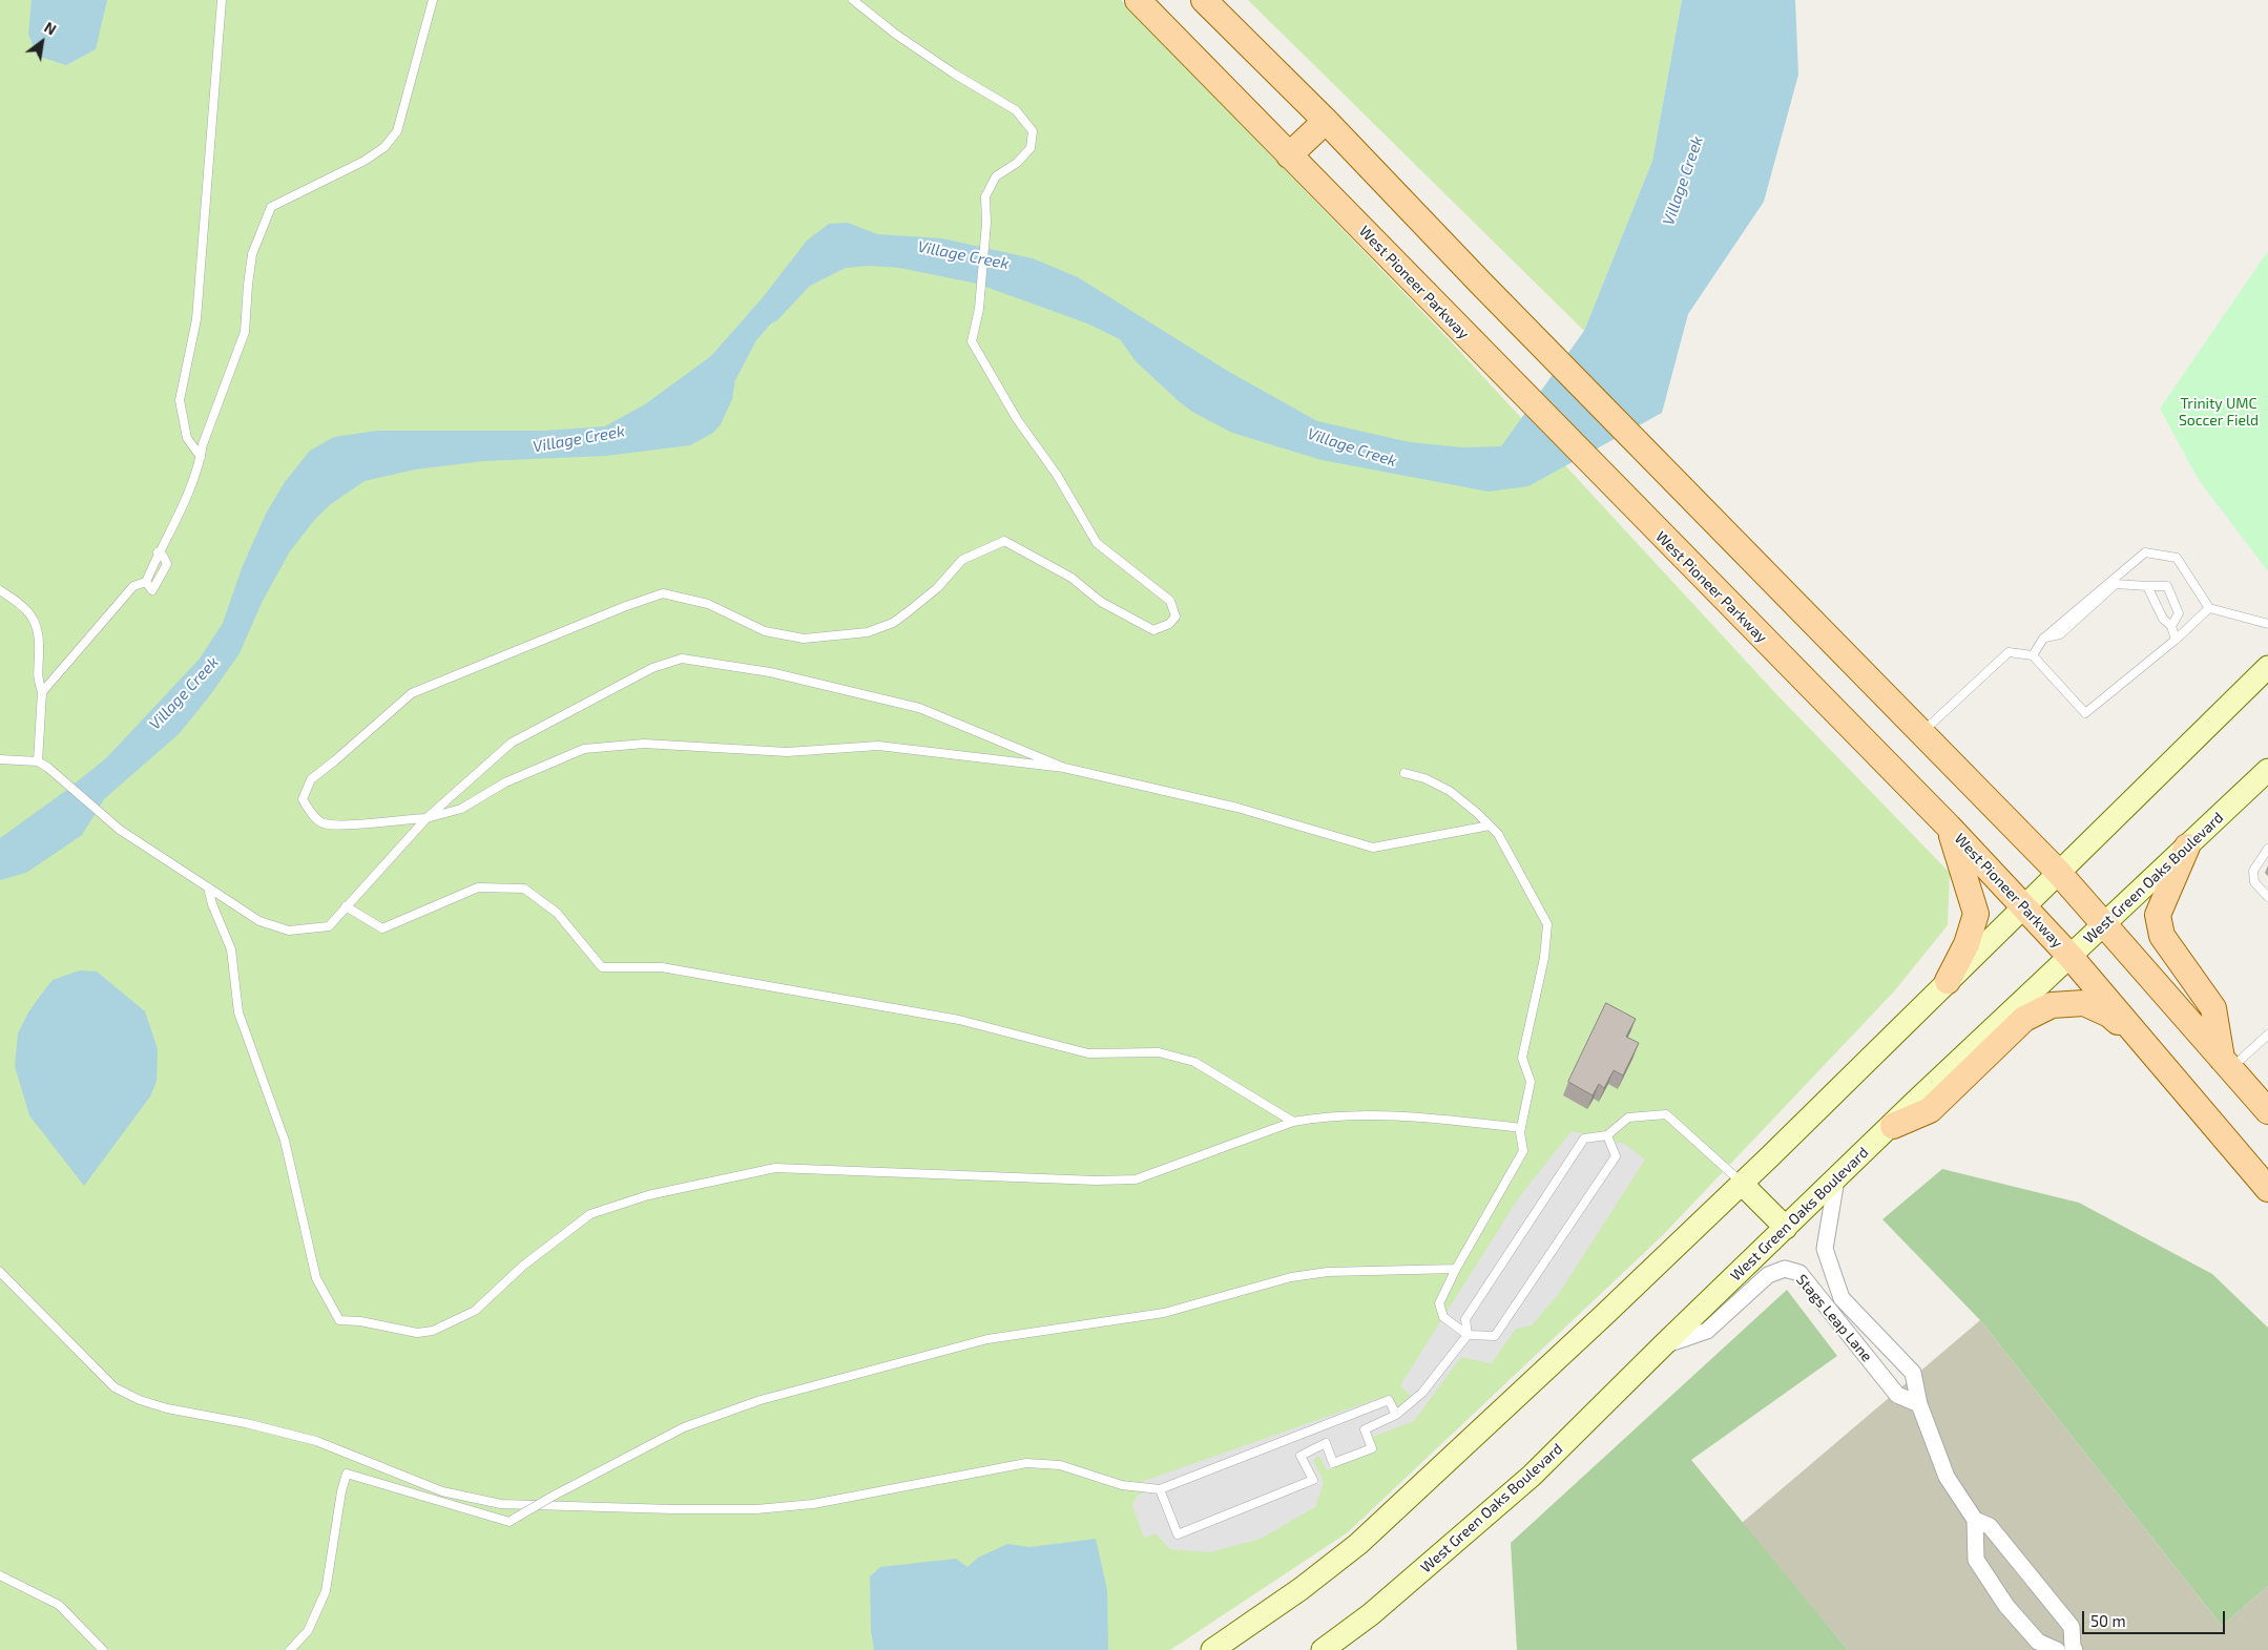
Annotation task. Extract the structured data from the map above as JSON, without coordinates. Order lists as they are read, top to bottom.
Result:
{
  "streets": {
    "main road": ["West Pioneer Parkway", "West Green Oaks Boulevard"],
    "street": ["Stags Leap Lane"]
  },
  "crossings": [
    ["West Pioneer Parkway", "West Green Oaks Boulevard"],
    ["West Green Oaks Boulevard", "Stags Leap Lane"]
  ],
  "water": ["Village Creek"],
  "parks": ["Trinity UMC Soccer Field"],
  "scale_bar": "50 m",
  "north": "top right"
}
